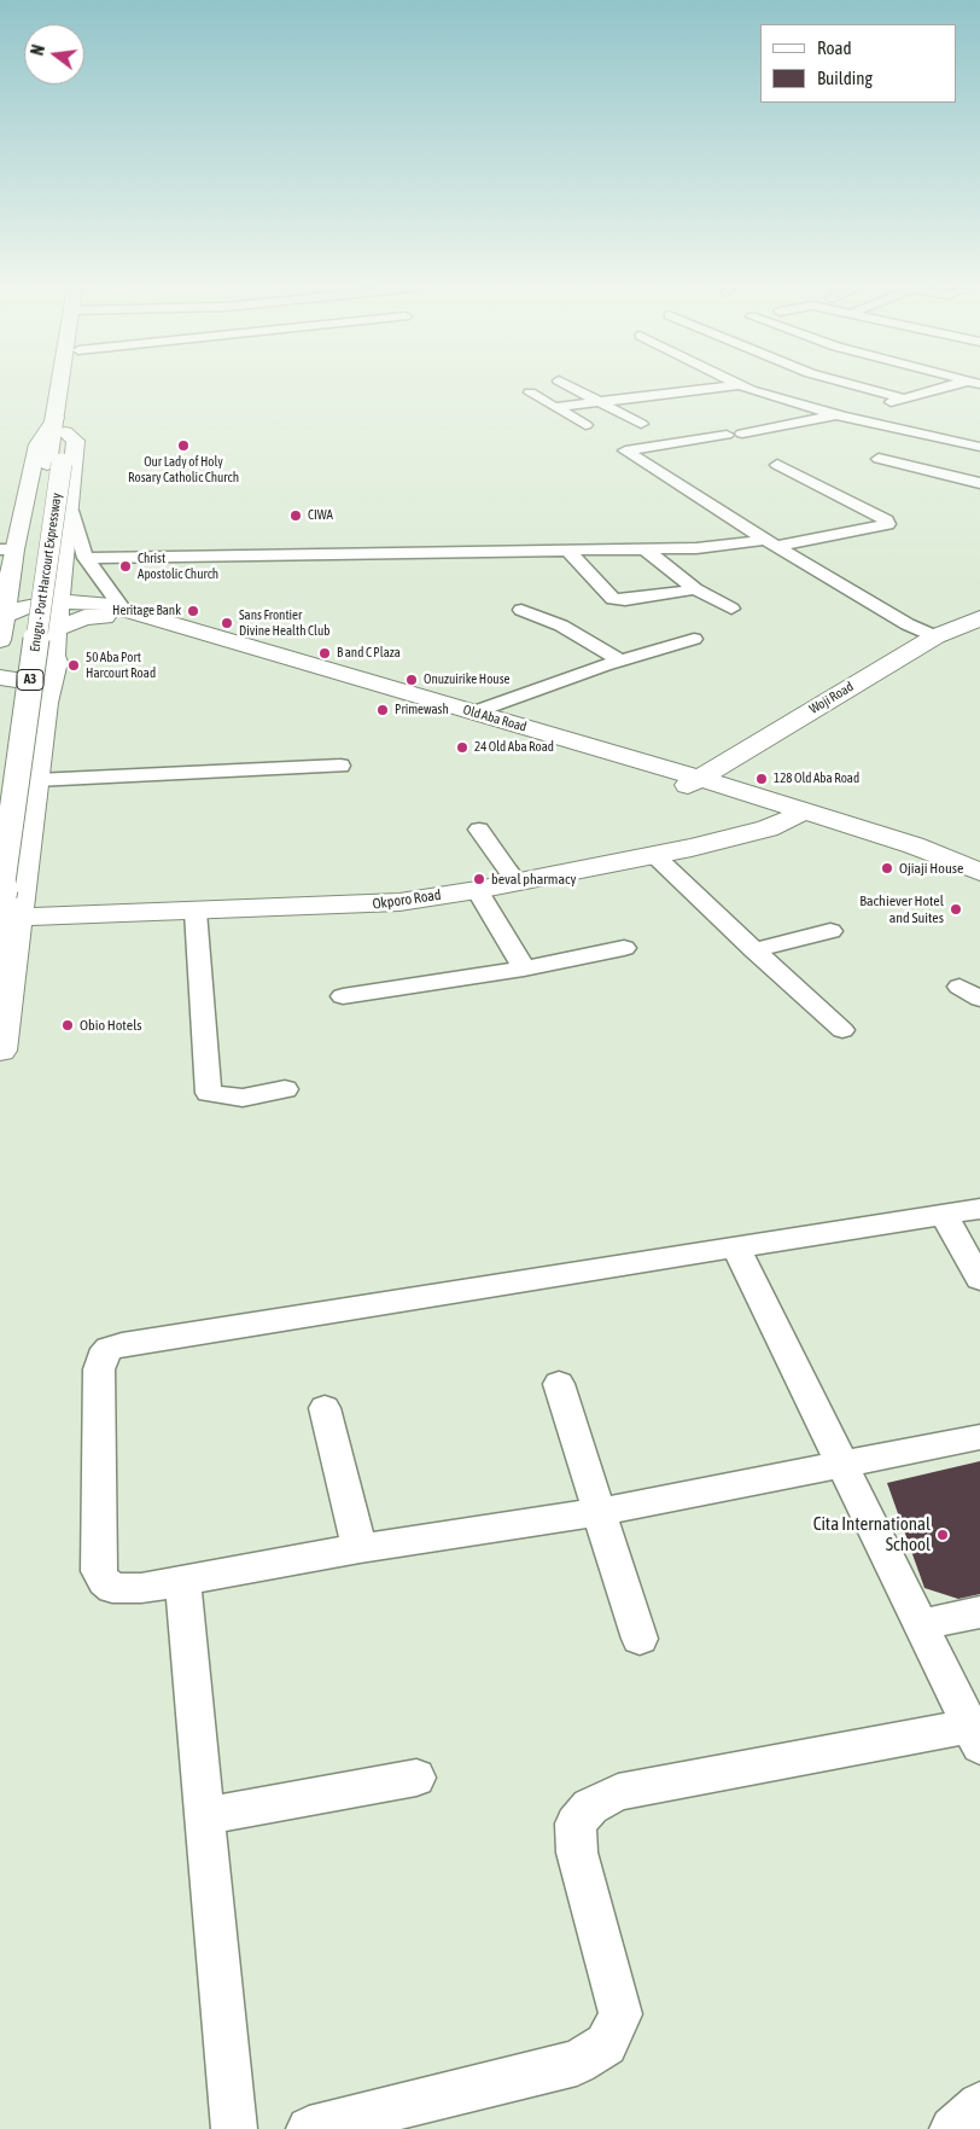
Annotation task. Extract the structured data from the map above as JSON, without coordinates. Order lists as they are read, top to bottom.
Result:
{
  "streets": {
    "main road": [
      "Enugu - Port Harcourt Expressway",
      "A3",
      "Woji Road",
      "Old Aba Road",
      "Okporo Road"
    ]
  },
  "crossings": [
    ["Enugu - Port Harcourt Expressway", "Okporo Road"],
    ["Woji Road", "Old Aba Road"],
    ["Old Aba Road", "Okporo Road"]
  ],
  "places": [
    "Our Lady of Holy Rosary Catholic Church",
    "CIWA",
    "Christ Apostolic Church",
    "Heritage Bank",
    "Sans Frontier Divine Health Club",
    "B and C Plaza",
    "50 Aba Port Harcourt Road",
    "Onuzuirike House",
    "Primewash",
    "24 Old Aba Road",
    "128 Old Aba Road",
    "Ojiaji House",
    "beval pharmacy",
    "Bachiever Hotel and Suites",
    "Obio Hotels",
    "Cita International School"
  ],
  "legend": ["Road", "Building"],
  "north": "left"
}
